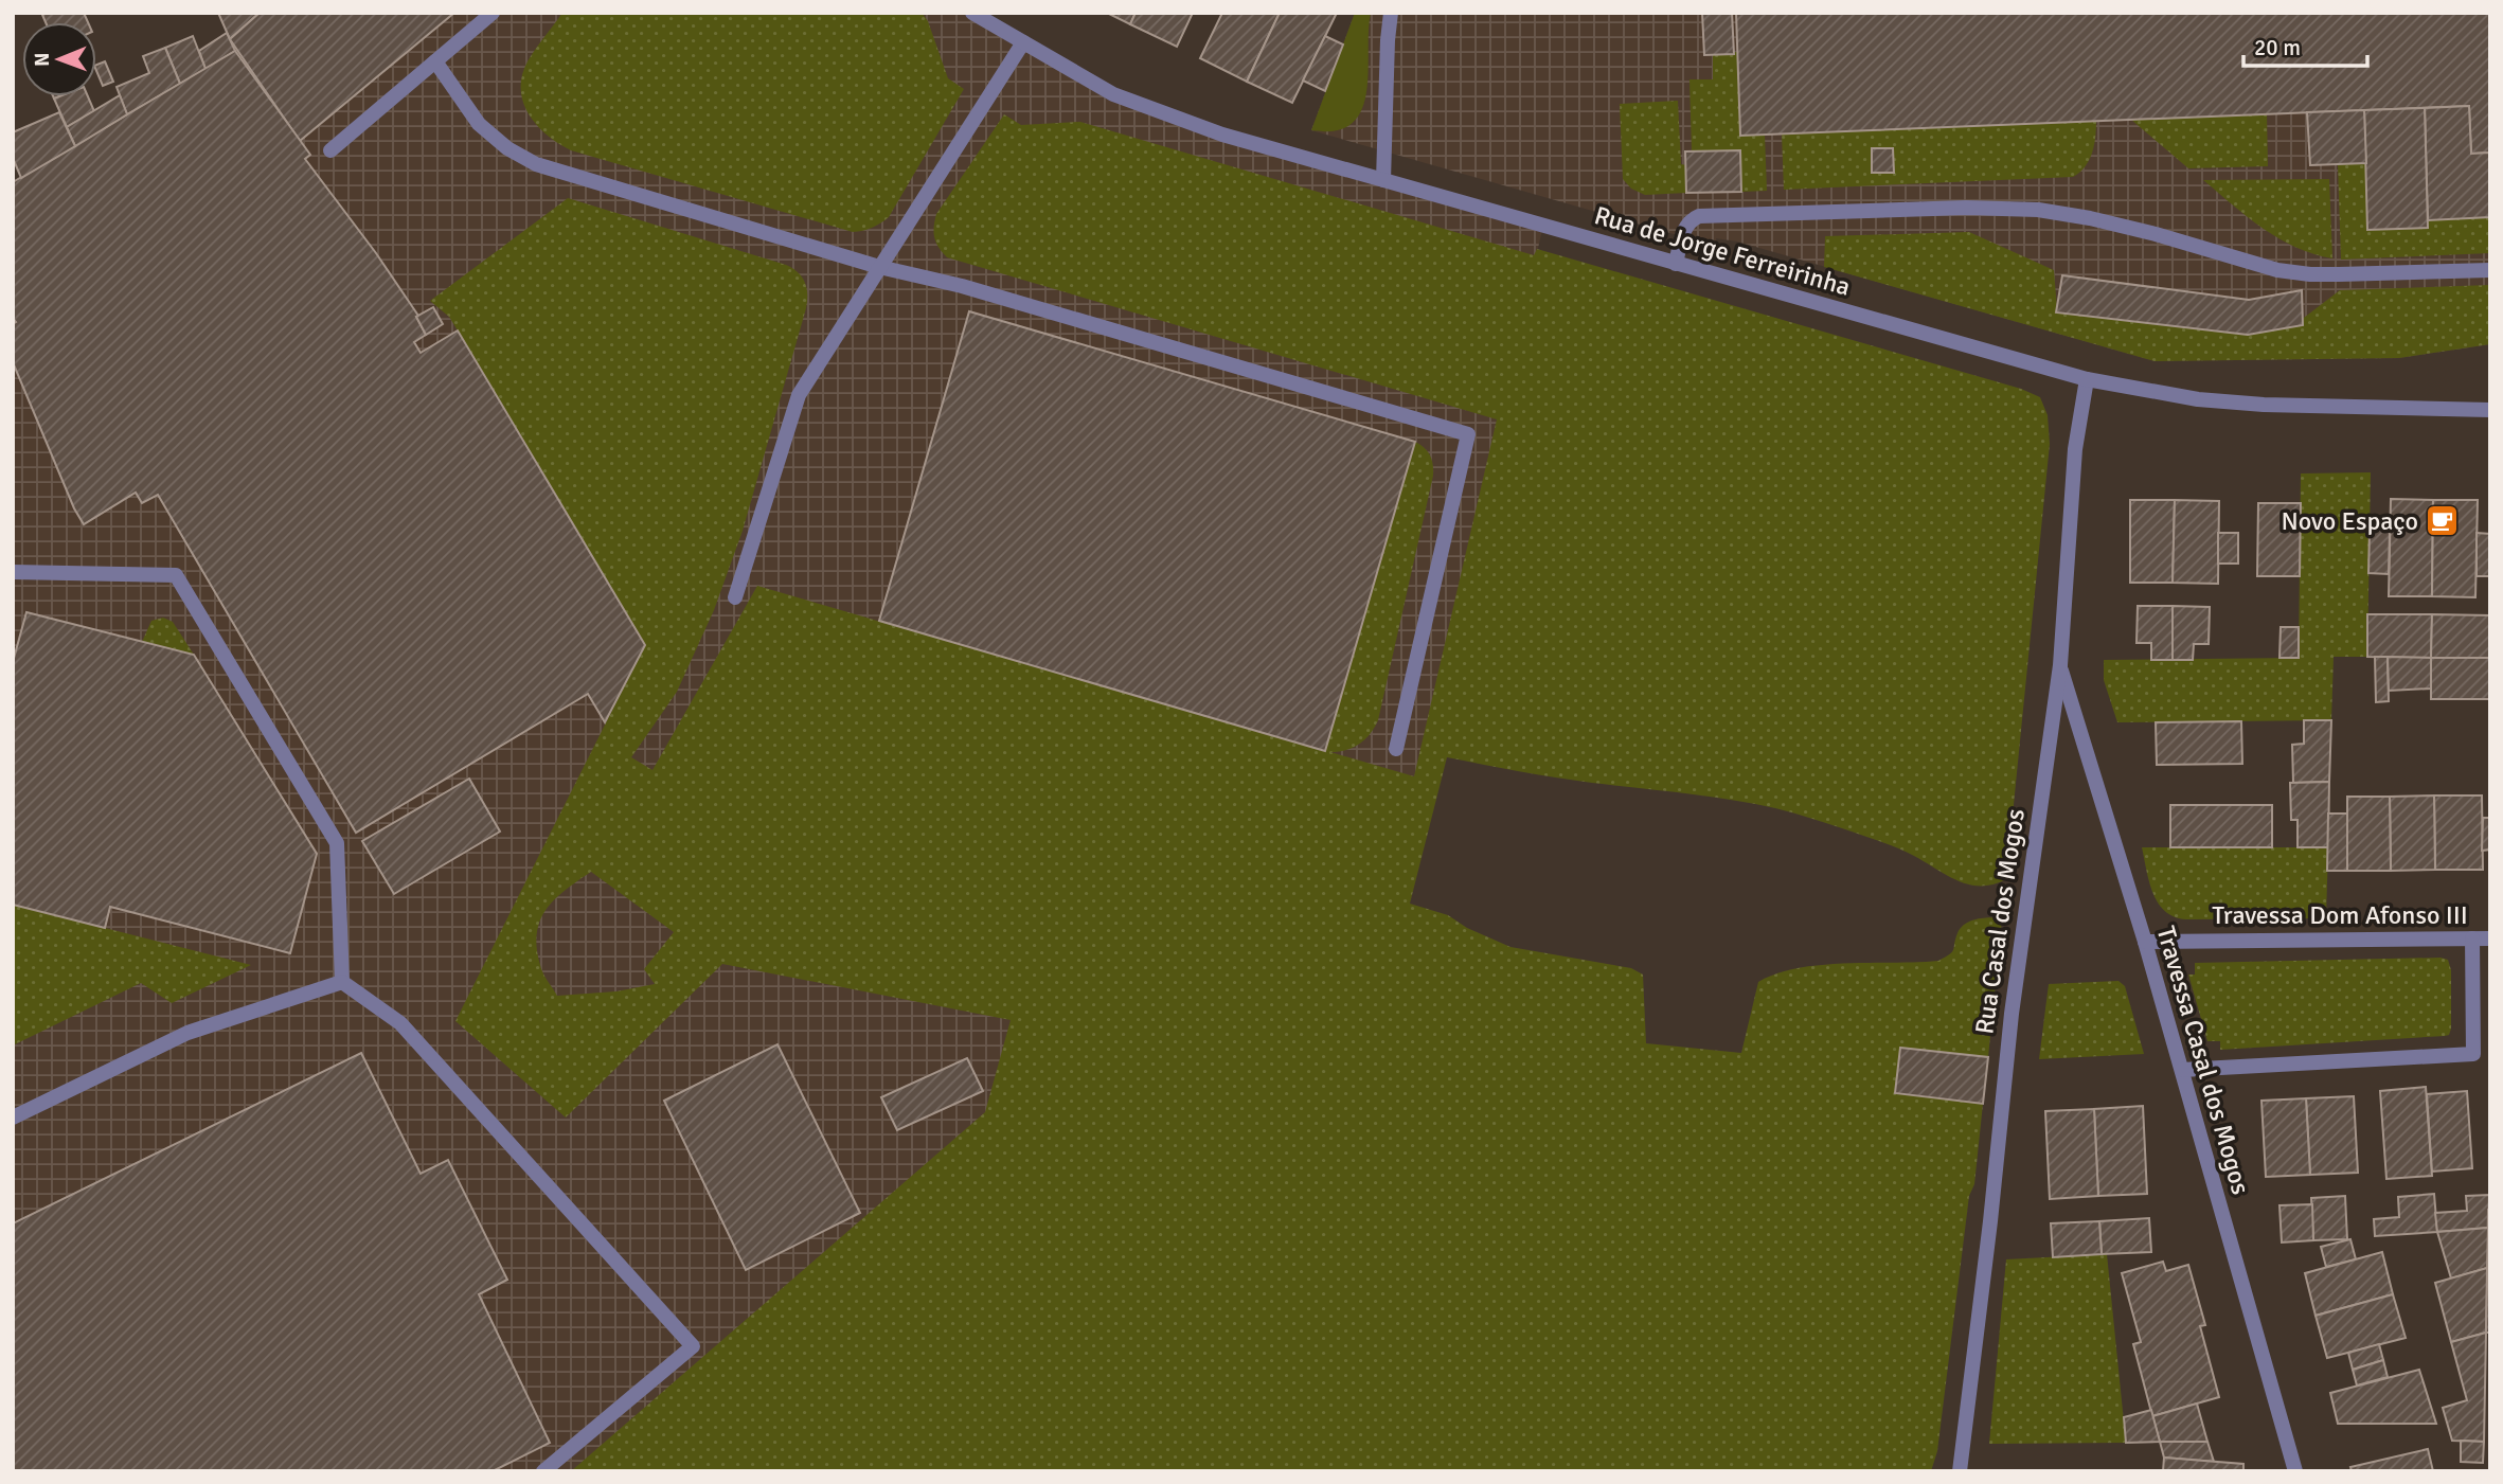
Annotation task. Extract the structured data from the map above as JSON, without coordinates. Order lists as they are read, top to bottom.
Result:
{
  "streets": {
    "street": [
      "Rua de Jorge Ferreirinha",
      "Travessa Dom Afonso III",
      "Rua Casal dos Mogos",
      "Travessa Casal dos Mogos"
    ]
  },
  "crossings": [
    ["Rua de Jorge Ferreirinha", "Rua Casal dos Mogos"],
    ["Travessa Dom Afonso III", "Travessa Casal dos Mogos"],
    ["Rua Casal dos Mogos", "Travessa Casal dos Mogos"]
  ],
  "places": {
    "cafe": ["Novo Espaço"]
  },
  "scale_bar": "20 m",
  "north": "left"
}
